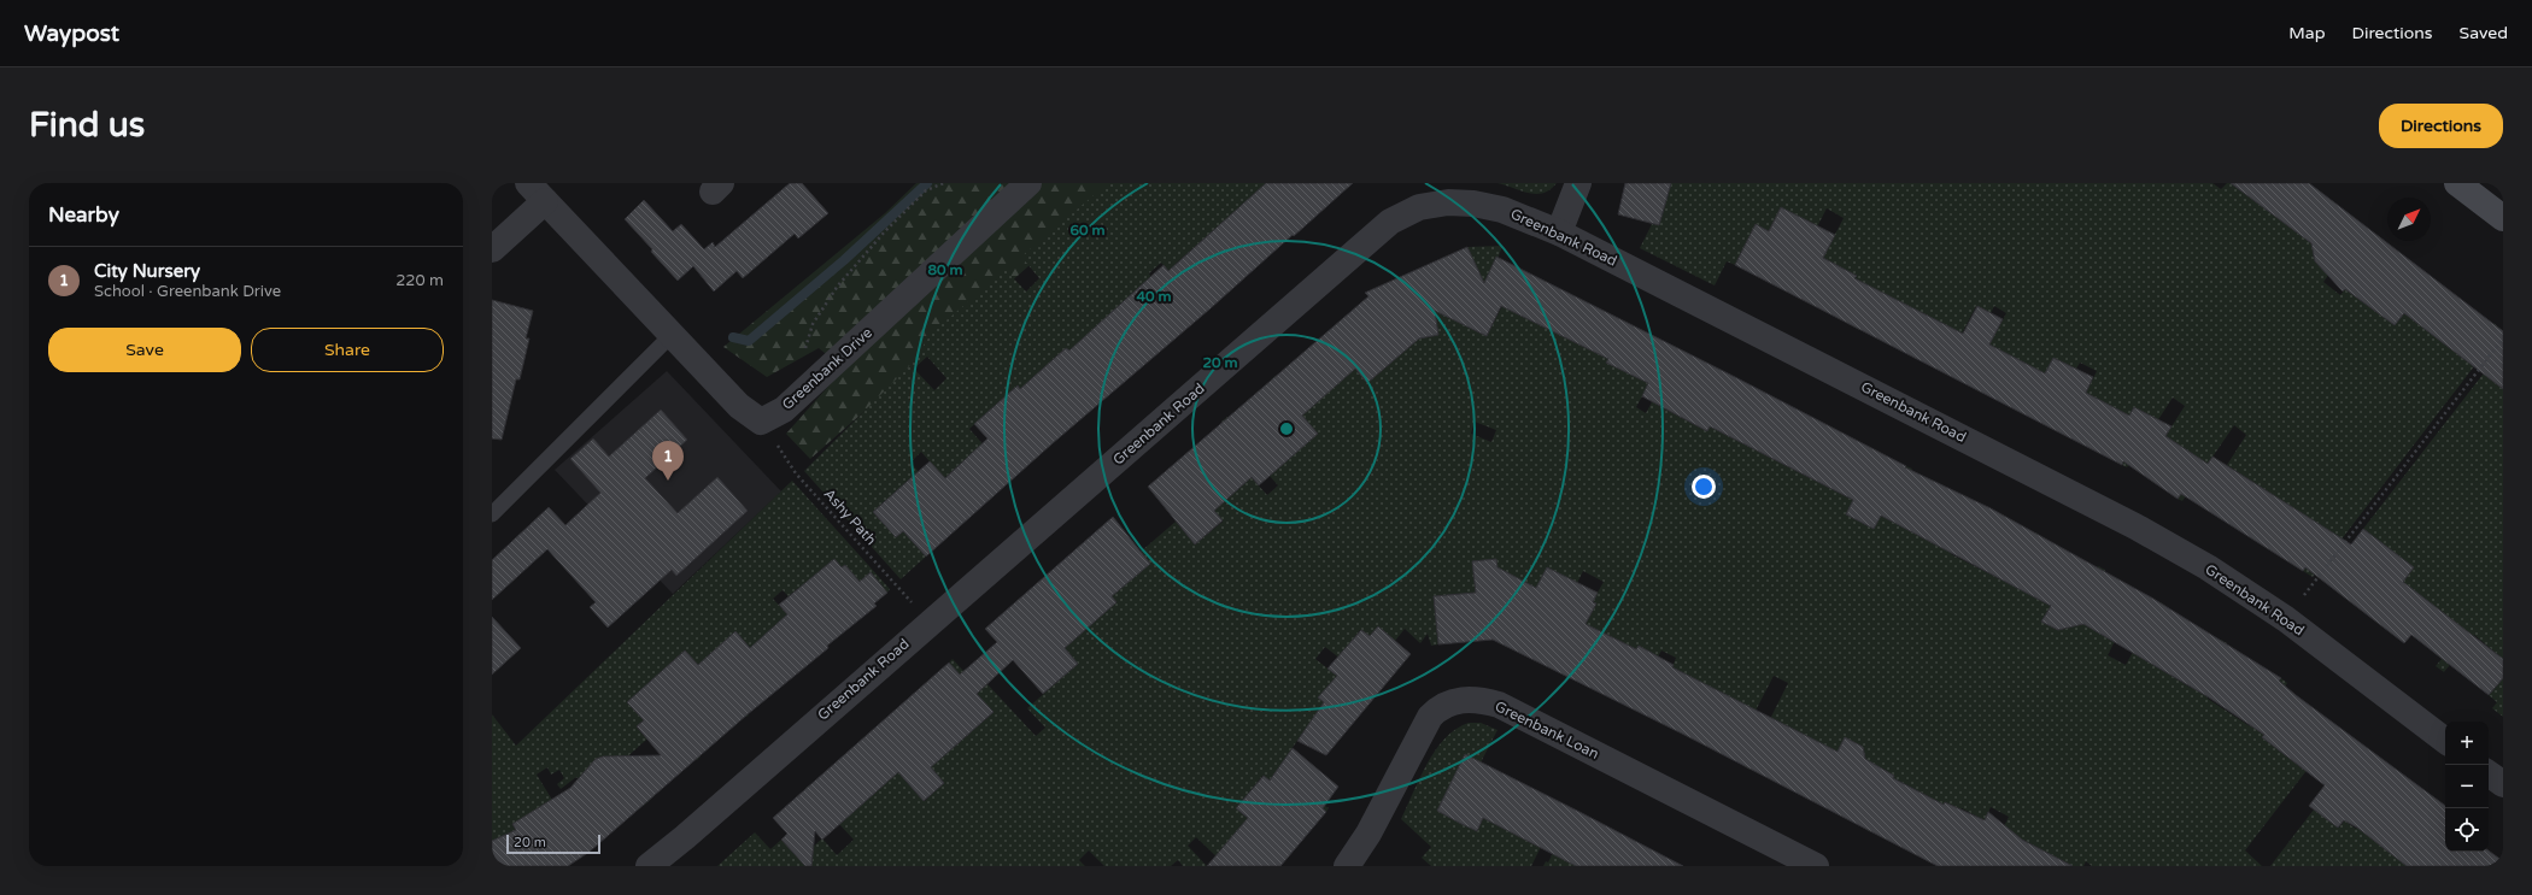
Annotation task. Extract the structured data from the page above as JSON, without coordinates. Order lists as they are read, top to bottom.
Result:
{
  "streets": {
    "street": ["Greenbank Road", "Greenbank Drive", "Greenbank Loan"],
    "path": ["Ashy Path"]
  },
  "crossings": [
    ["Greenbank Road", "Ashy Path"],
    ["Greenbank Drive", "Ashy Path"]
  ],
  "scale_bar": "20 m",
  "north": "top right",
  "page": {
    "header": "Waypost",
    "nav": ["Map", "Directions", "Saved"],
    "buttons": [
      "Directions",
      ["Save", "Share"]
    ],
    "title": "Find us",
    "heading": "Nearby",
    "list": [
      {
        "mark": "1",
        "name": "City Nursery",
        "note": "School · Greenbank Drive",
        "value": "220 m"
      }
    ],
    "pins": "1",
    "map_buttons": ["+", "−"],
    "scale": "20 m"
  },
  "rings": [
    "60 m",
    "80 m",
    "40 m",
    "20 m"
  ]
}
